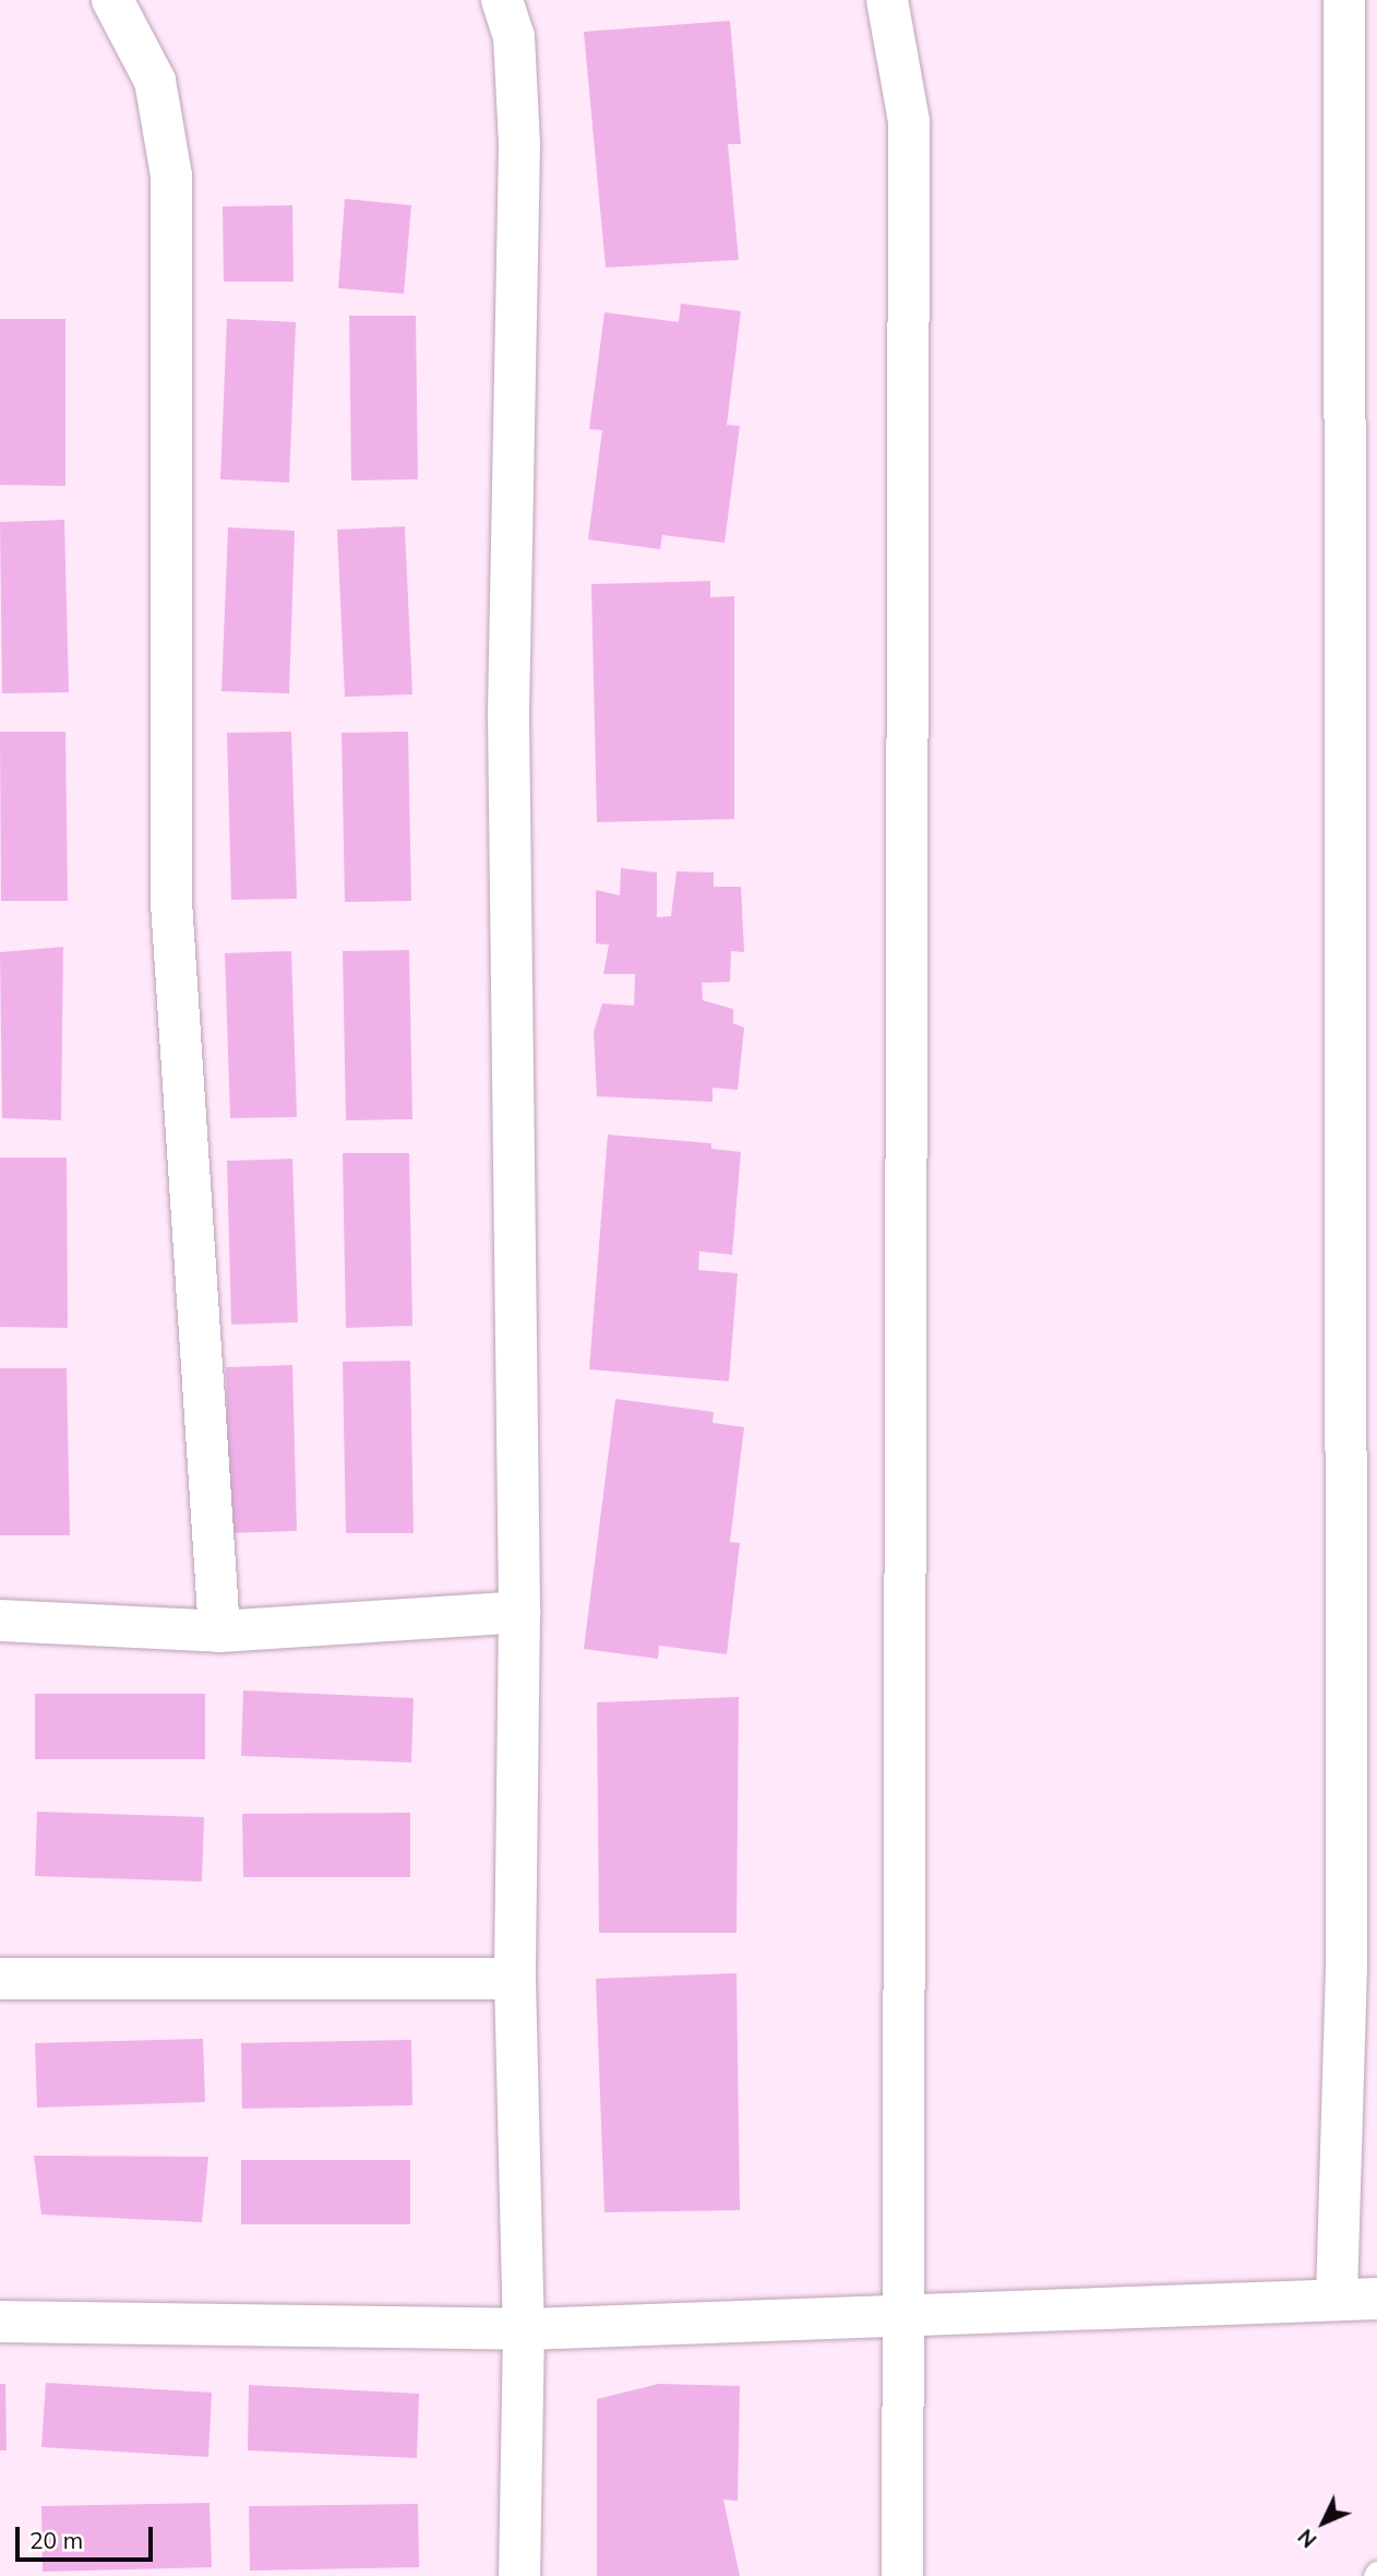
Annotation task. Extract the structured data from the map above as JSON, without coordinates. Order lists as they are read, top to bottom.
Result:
{
  "scale_bar": "20 m",
  "north": "bottom left"
}
